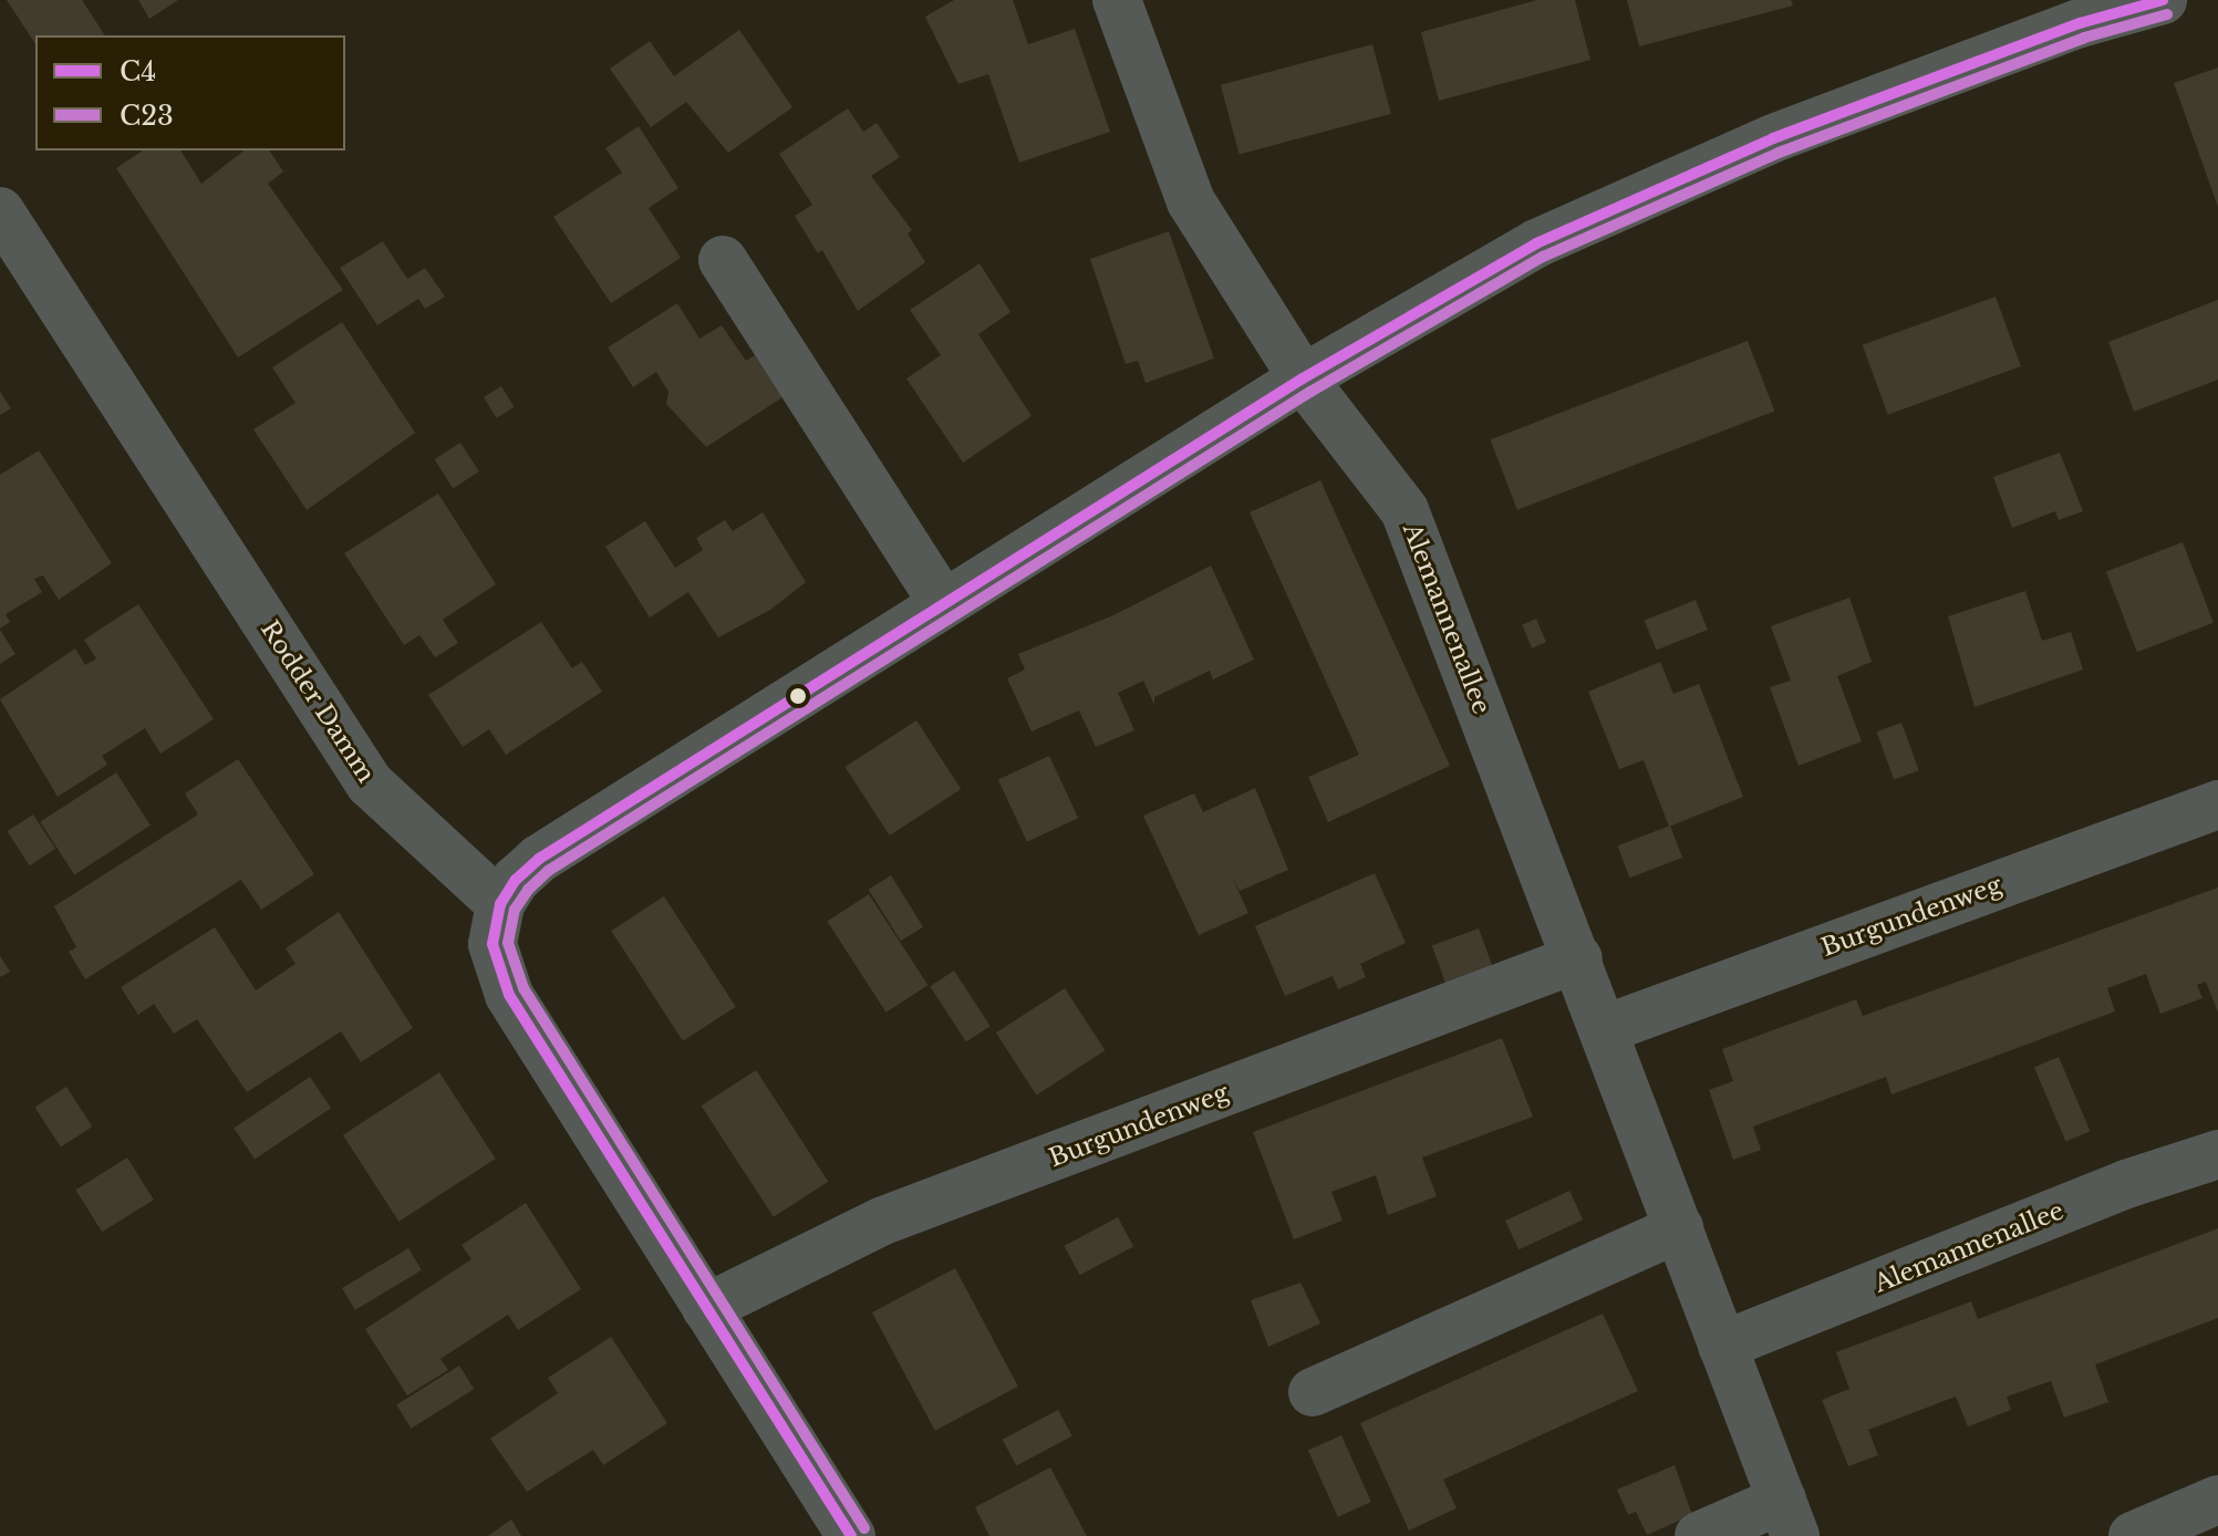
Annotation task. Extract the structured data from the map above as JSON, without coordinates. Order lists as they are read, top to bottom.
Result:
{
  "streets": {
    "street": ["Alemannenallee", "Rodder Damm", "Burgundenweg"]
  },
  "crossings": [
    ["Alemannenallee", "Burgundenweg"]
  ],
  "lines": ["transit line C4", "transit line C23"],
  "legend": ["C4", "C23"]
}
